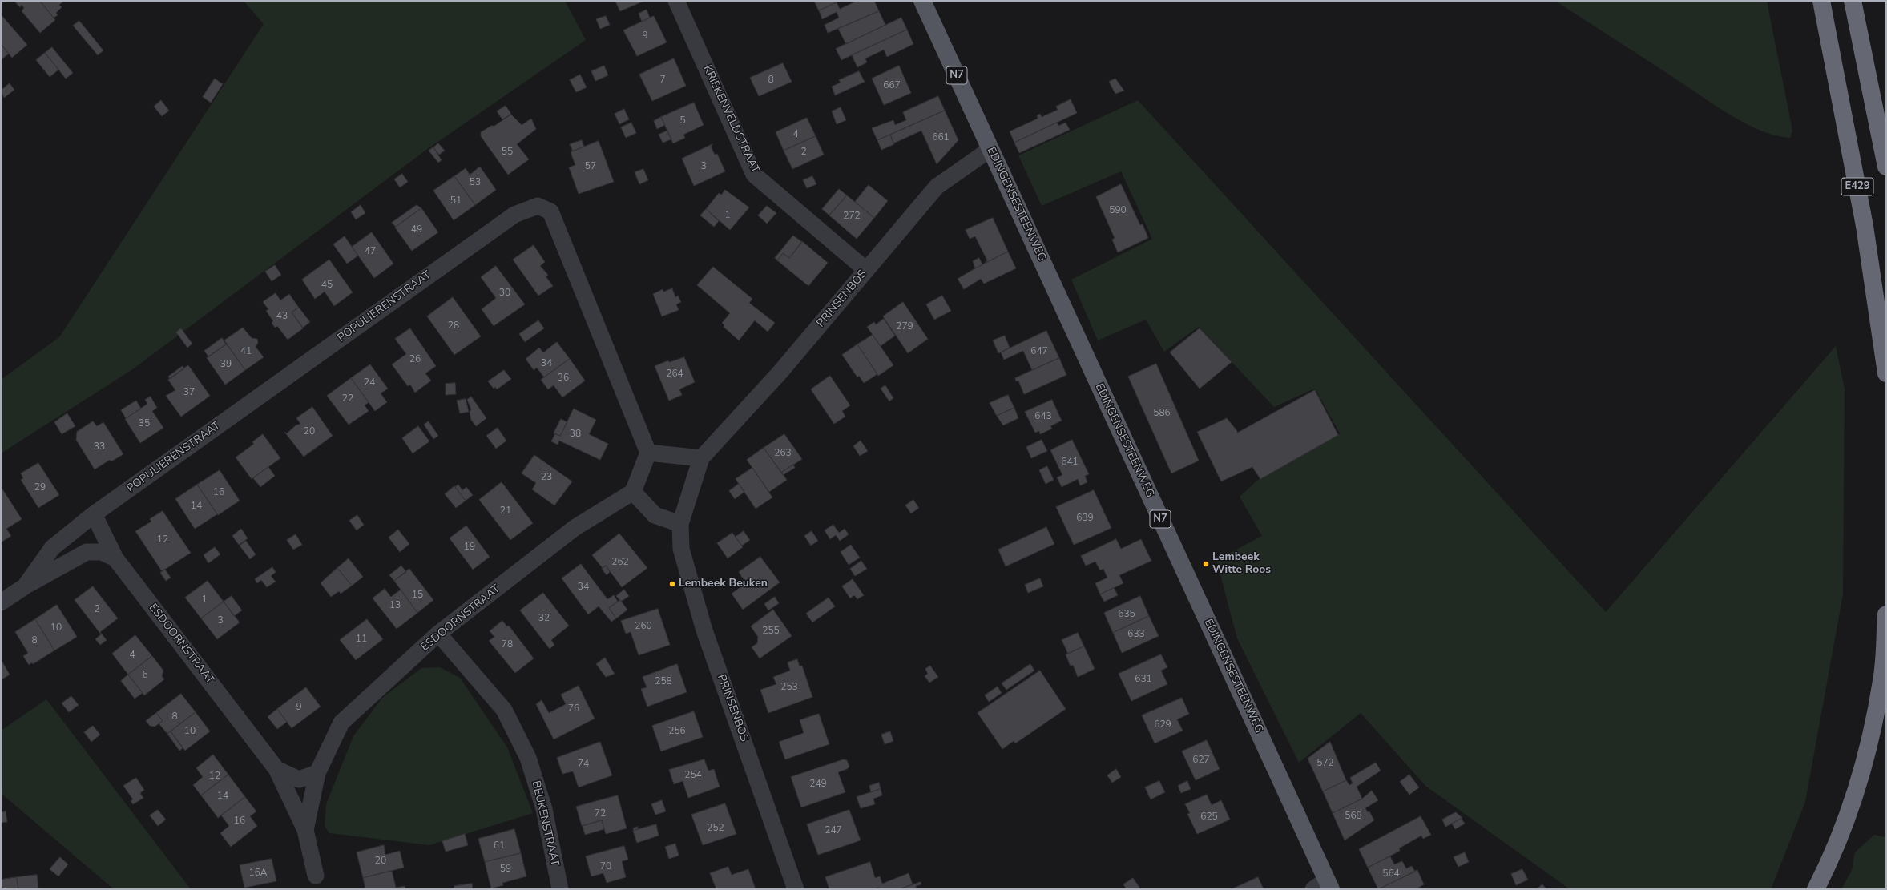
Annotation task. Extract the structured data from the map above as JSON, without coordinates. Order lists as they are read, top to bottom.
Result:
{
  "streets": {
    "highway": ["E429"],
    "main road": ["N7", "EDINGENSESTEENWEG"],
    "street": [
      "KRIEKENVELDSTRAAT",
      "PRINSENBOS",
      "POPULIERENSTRAAT",
      "ESDOORNSTRAAT",
      "BEUKENSTRAAT"
    ]
  },
  "crossings": [
    ["KRIEKENVELDSTRAAT", "PRINSENBOS"],
    ["EDINGENSESTEENWEG", "PRINSENBOS"],
    ["POPULIERENSTRAAT", "ESDOORNSTRAAT"],
    ["ESDOORNSTRAAT", "BEUKENSTRAAT"]
  ],
  "places": ["Lembeek Witte Roos", "Lembeek Beuken"],
  "house_numbers": [
    "9",
    "7",
    "8",
    "667",
    "5",
    "4",
    "661",
    "55",
    "2",
    "57",
    "3",
    "53",
    "51",
    "590",
    "1",
    "272",
    "49",
    "47",
    "45",
    "30",
    "43",
    "28",
    "279",
    "41",
    "647",
    "26",
    "34",
    "39",
    "264",
    "36",
    "24",
    "37",
    "22",
    "586",
    "643",
    "35",
    "20",
    "38",
    "33",
    "263",
    "641",
    "23",
    "29",
    "16",
    "14",
    "21",
    "639",
    "12",
    "19",
    "262",
    "34",
    "15",
    "1",
    "13",
    "2",
    "635",
    "32",
    "3",
    "260",
    "10",
    "255",
    "633",
    "11",
    "8",
    "78",
    "4",
    "6",
    "631",
    "258",
    "253",
    "9",
    "76",
    "8",
    "629",
    "10",
    "256",
    "627",
    "572",
    "74",
    "254",
    "12",
    "249",
    "14",
    "72",
    "568",
    "625",
    "16",
    "252",
    "247",
    "61",
    "20",
    "70",
    "59",
    "16A",
    "564"
  ]
}
